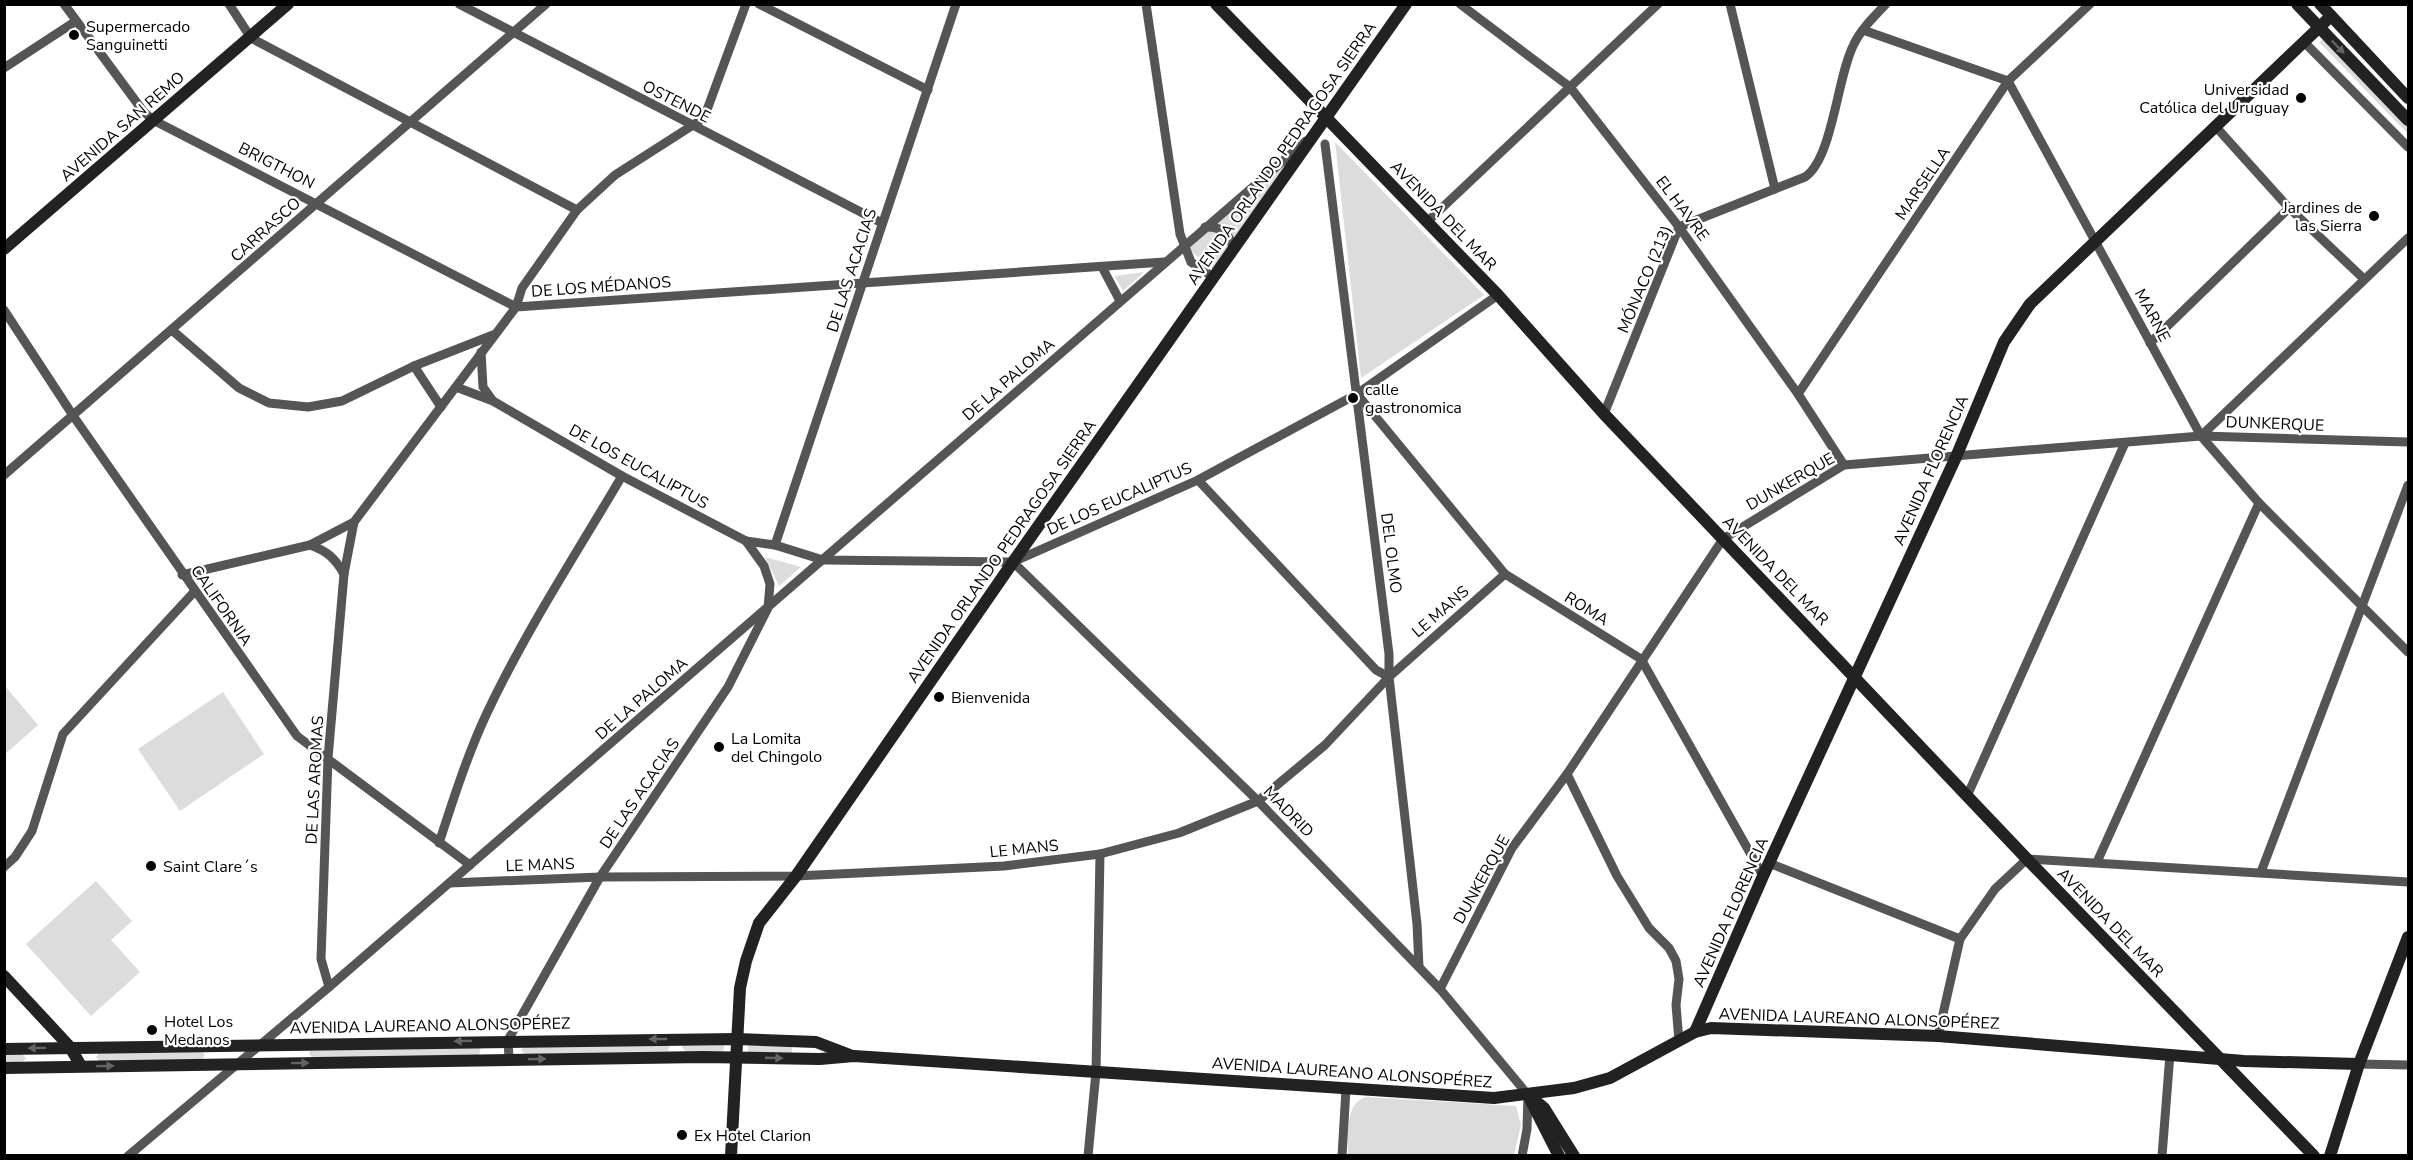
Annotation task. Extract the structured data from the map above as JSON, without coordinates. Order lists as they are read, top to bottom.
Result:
{
  "streets": {
    "street": [
      "OSTENDE",
      "AVENIDA SAN REMO",
      "AVENIDA ORLANDO PEDRAGOSA SIERRA",
      "BRIGTHON",
      "MARSELLA",
      "EL HAVRE",
      "AVENIDA DEL MAR",
      "CARRASCO",
      "DE LAS ACACIAS",
      "MÓNACO (213)",
      "DE LOS MÉDANOS",
      "MARNE",
      "DE LA PALOMA",
      "DUNKERQUE",
      "DE LOS EUCALIPTUS",
      "AVENIDA FLORENCIA",
      "DEL OLMO",
      "CALIFORNIA",
      "ROMA",
      "LE MANS",
      "DE LAS AROMAS",
      "MADRID",
      "AVENIDA LAUREANO ALONSOPÉREZ"
    ]
  },
  "crossings": [
    ["OSTENDE", "CARRASCO"],
    ["OSTENDE", "DE LAS ACACIAS"],
    ["AVENIDA SAN REMO", "BRIGTHON"],
    ["AVENIDA ORLANDO PEDRAGOSA SIERRA", "AVENIDA DEL MAR"],
    ["AVENIDA ORLANDO PEDRAGOSA SIERRA", "DE LA PALOMA"],
    ["AVENIDA ORLANDO PEDRAGOSA SIERRA", "DE LOS EUCALIPTUS"],
    ["AVENIDA ORLANDO PEDRAGOSA SIERRA", "LE MANS"],
    ["AVENIDA ORLANDO PEDRAGOSA SIERRA", "MADRID"],
    ["AVENIDA ORLANDO PEDRAGOSA SIERRA", "AVENIDA LAUREANO ALONSOPÉREZ"],
    ["BRIGTHON", "CARRASCO"],
    ["BRIGTHON", "DE LOS MÉDANOS"],
    ["MARSELLA", "EL HAVRE"],
    ["MARSELLA", "MARNE"],
    ["EL HAVRE", "MÓNACO (213)"],
    ["EL HAVRE", "DUNKERQUE"],
    ["AVENIDA DEL MAR", "MÓNACO (213)"],
    ["AVENIDA DEL MAR", "DUNKERQUE"],
    ["AVENIDA DEL MAR", "DE LOS EUCALIPTUS"],
    ["AVENIDA DEL MAR", "AVENIDA FLORENCIA"],
    ["AVENIDA DEL MAR", "AVENIDA LAUREANO ALONSOPÉREZ"],
    ["CARRASCO", "CALIFORNIA"],
    ["DE LAS ACACIAS", "DE LOS MÉDANOS"],
    ["DE LAS ACACIAS", "DE LA PALOMA"],
    ["DE LAS ACACIAS", "DE LOS EUCALIPTUS"],
    ["DE LAS ACACIAS", "LE MANS"],
    ["DE LAS ACACIAS", "AVENIDA LAUREANO ALONSOPÉREZ"],
    ["DE LOS MÉDANOS", "DE LA PALOMA"],
    ["DE LOS MÉDANOS", "DE LOS EUCALIPTUS"],
    ["DE LOS MÉDANOS", "CALIFORNIA"],
    ["DE LOS MÉDANOS", "DE LAS AROMAS"],
    ["MARNE", "DUNKERQUE"],
    ["MARNE", "AVENIDA FLORENCIA"],
    ["DE LA PALOMA", "DE LOS EUCALIPTUS"],
    ["DE LA PALOMA", "CALIFORNIA"],
    ["DE LA PALOMA", "LE MANS"],
    ["DE LA PALOMA", "DE LAS AROMAS"],
    ["DE LA PALOMA", "AVENIDA LAUREANO ALONSOPÉREZ"],
    ["DUNKERQUE", "AVENIDA FLORENCIA"],
    ["DUNKERQUE", "ROMA"],
    ["DUNKERQUE", "MADRID"],
    ["DE LOS EUCALIPTUS", "DEL OLMO"],
    ["DE LOS EUCALIPTUS", "ROMA"],
    ["DE LOS EUCALIPTUS", "MADRID"],
    ["AVENIDA FLORENCIA", "ROMA"],
    ["AVENIDA FLORENCIA", "AVENIDA LAUREANO ALONSOPÉREZ"],
    ["DEL OLMO", "ROMA"],
    ["DEL OLMO", "LE MANS"],
    ["DEL OLMO", "MADRID"],
    ["CALIFORNIA", "DE LAS AROMAS"],
    ["ROMA", "LE MANS"],
    ["LE MANS", "MADRID"],
    ["MADRID", "AVENIDA LAUREANO ALONSOPÉREZ"]
  ],
  "places": [
    "Supermercado Sanguinetti",
    "Universidad Católica del Uruguay",
    "Jardines de las Sierra",
    "calle gastronomica",
    "Bienvenida",
    "La Lomita del Chingolo",
    "Saint Clare´s",
    "Hotel Los Medanos",
    "Ex Hotel Clarion"
  ]
}
